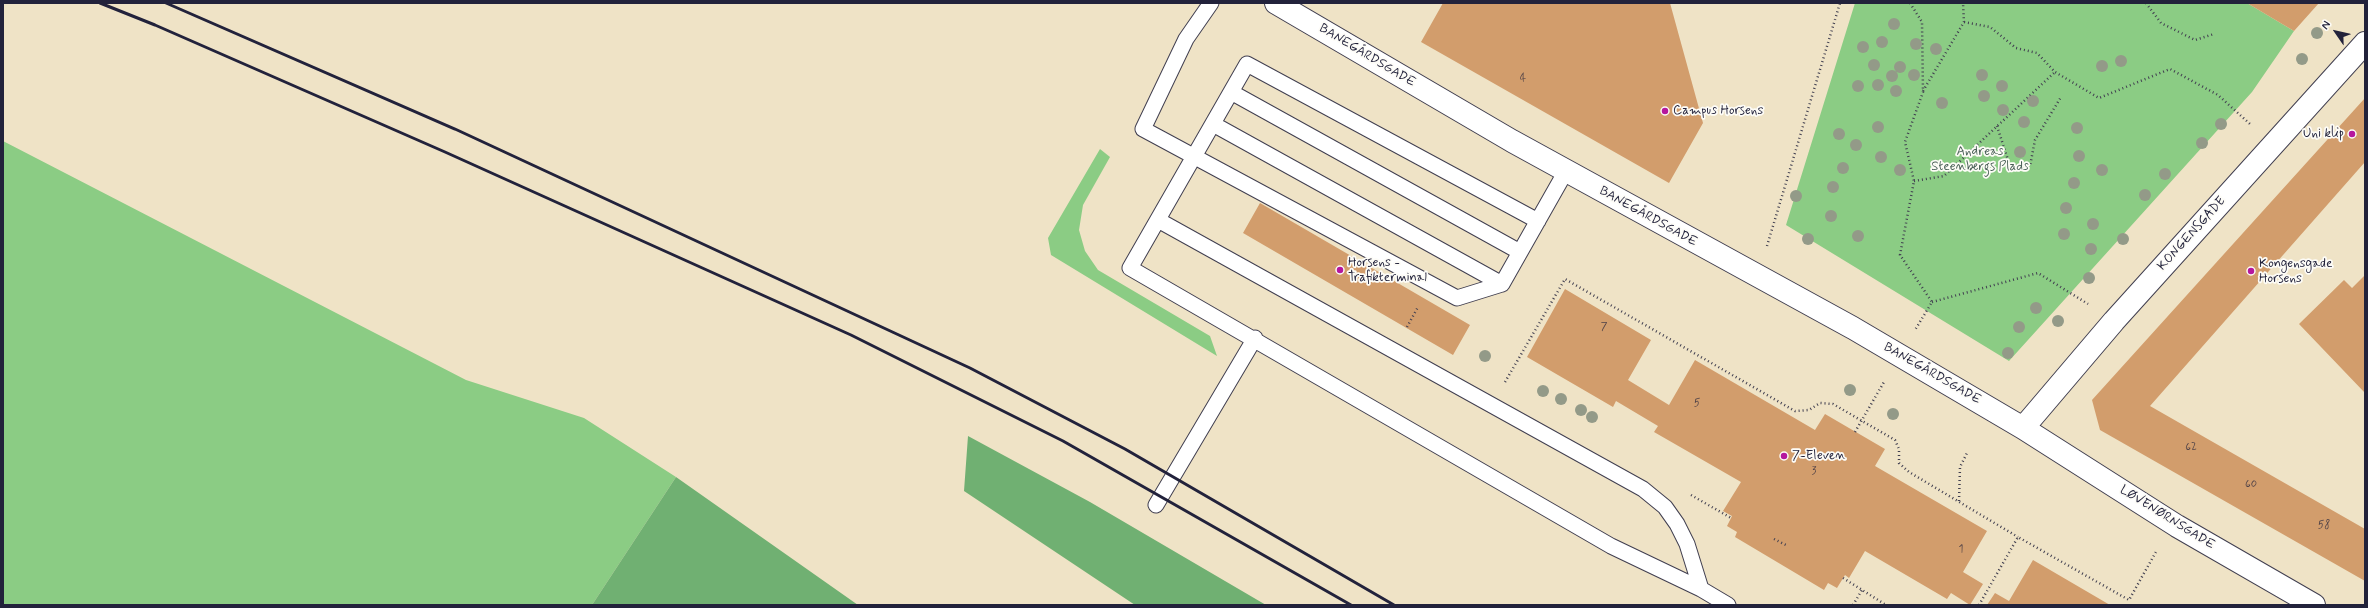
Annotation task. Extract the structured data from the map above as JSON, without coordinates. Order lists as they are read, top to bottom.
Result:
{
  "streets": {
    "street": ["BANEGÅRDSGADE", "KONGENSGADE", "LØVENØRNSGADE"]
  },
  "crossings": [
    ["BANEGÅRDSGADE", "KONGENSGADE"],
    ["BANEGÅRDSGADE", "LØVENØRNSGADE"],
    ["KONGENSGADE", "LØVENØRNSGADE"]
  ],
  "parks": ["Andreas Steenbergs Plads"],
  "places": [
    "Campus Horsens",
    "Uni klip",
    "Horsens - Trafikterminal",
    "Kongensgade Horsens",
    "7-Eleven"
  ],
  "house_numbers": [
    "4",
    "7",
    "5",
    "62",
    "3",
    "60",
    "58",
    "1"
  ],
  "north": "top left"
}
